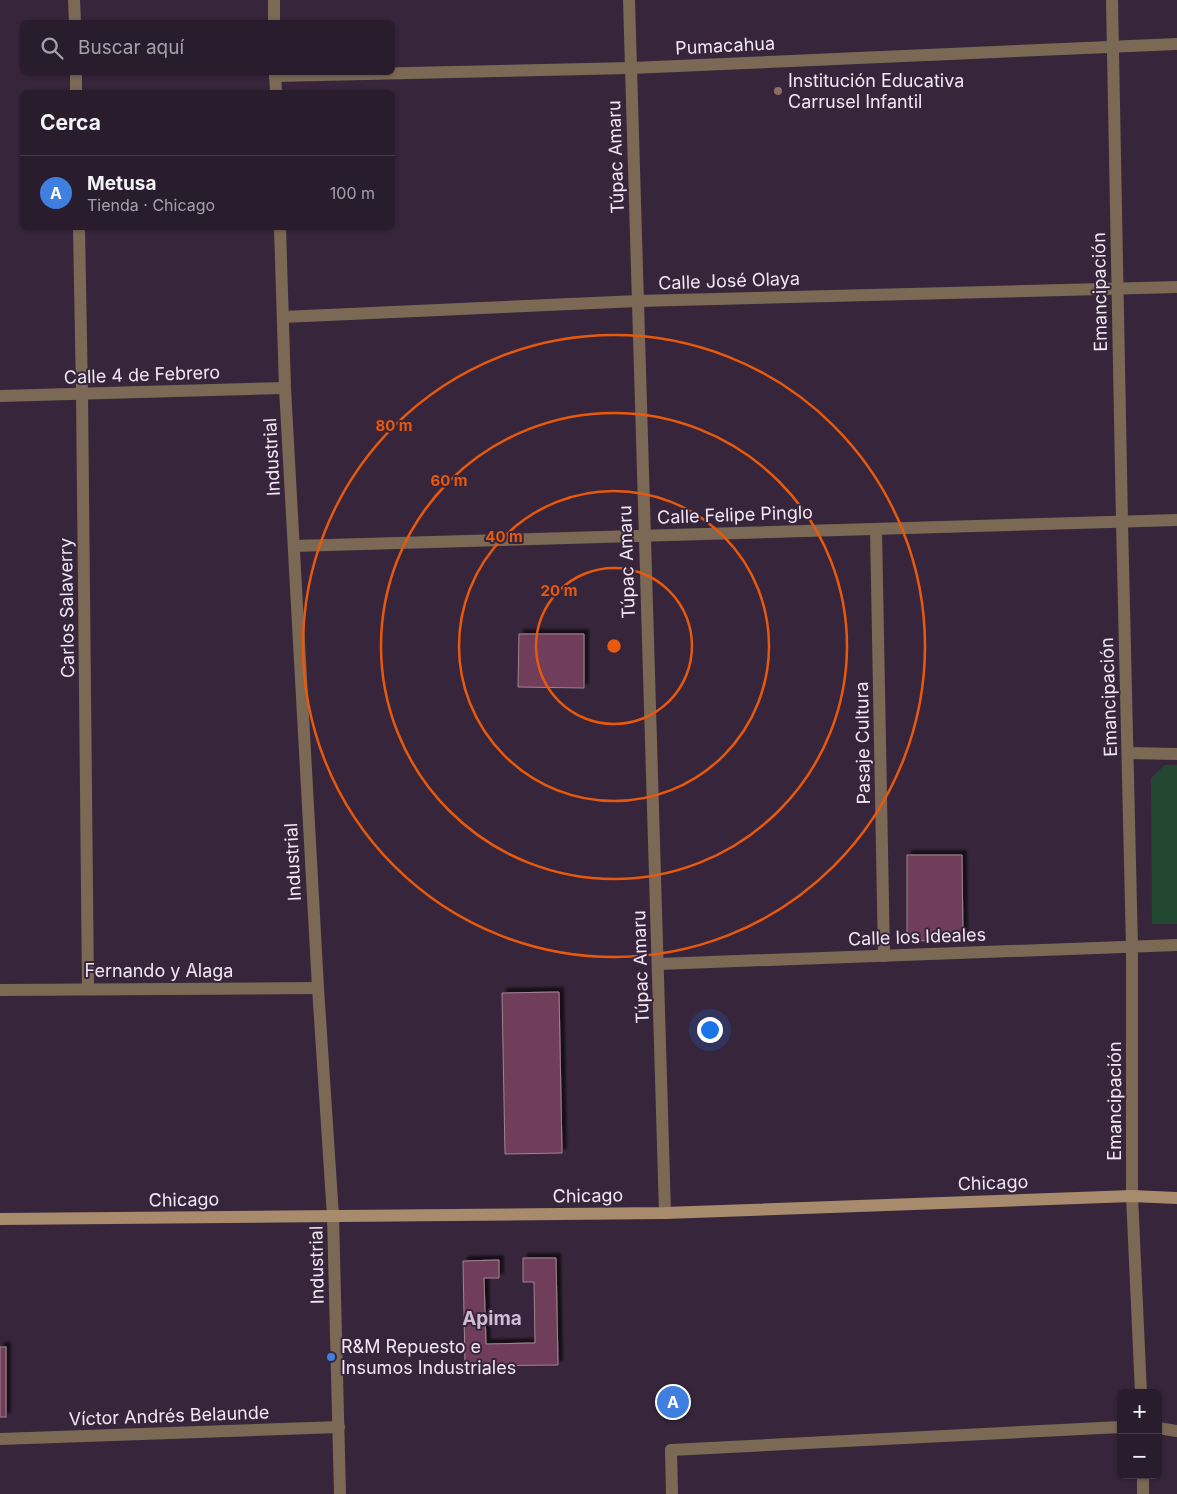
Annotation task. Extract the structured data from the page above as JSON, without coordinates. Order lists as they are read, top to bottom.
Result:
{
  "streets": {
    "street": [
      "Pumacahua",
      "Túpac Amaru",
      "Calle José Olaya",
      "Emancipación",
      "Calle 4 de Febrero",
      "Industrial",
      "Calle Felipe Pinglo",
      "Carlos Salaverry",
      "Pasaje Cultura",
      "Calle los Ideales",
      "Fernando y Alaga",
      "Chicago",
      "Víctor Andrés Belaunde"
    ]
  },
  "crossings": [
    ["Pumacahua", "Túpac Amaru"],
    ["Pumacahua", "Emancipación"],
    ["Túpac Amaru", "Calle José Olaya"],
    ["Túpac Amaru", "Calle Felipe Pinglo"],
    ["Túpac Amaru", "Calle los Ideales"],
    ["Túpac Amaru", "Chicago"],
    ["Calle José Olaya", "Emancipación"],
    ["Calle José Olaya", "Industrial"],
    ["Emancipación", "Calle Felipe Pinglo"],
    ["Emancipación", "Calle los Ideales"],
    ["Emancipación", "Chicago"],
    ["Calle 4 de Febrero", "Industrial"],
    ["Calle 4 de Febrero", "Carlos Salaverry"],
    ["Industrial", "Calle Felipe Pinglo"],
    ["Industrial", "Fernando y Alaga"],
    ["Industrial", "Chicago"],
    ["Industrial", "Víctor Andrés Belaunde"],
    ["Calle Felipe Pinglo", "Pasaje Cultura"],
    ["Carlos Salaverry", "Fernando y Alaga"],
    ["Pasaje Cultura", "Calle los Ideales"]
  ],
  "districts": ["Apima"],
  "places": ["Institución Educativa Carrusel Infantil", "R&M Repuesto e Insumos Industriales"],
  "page": {
    "search": "Buscar aquí",
    "heading": "Cerca",
    "list": [
      {
        "mark": "A",
        "name": "Metusa",
        "note": "Tienda · Chicago",
        "value": "100 m"
      }
    ],
    "pins": "A",
    "map_buttons": ["+", "−"]
  },
  "rings": [
    "80 m",
    "60 m",
    "40 m",
    "20 m"
  ]
}
